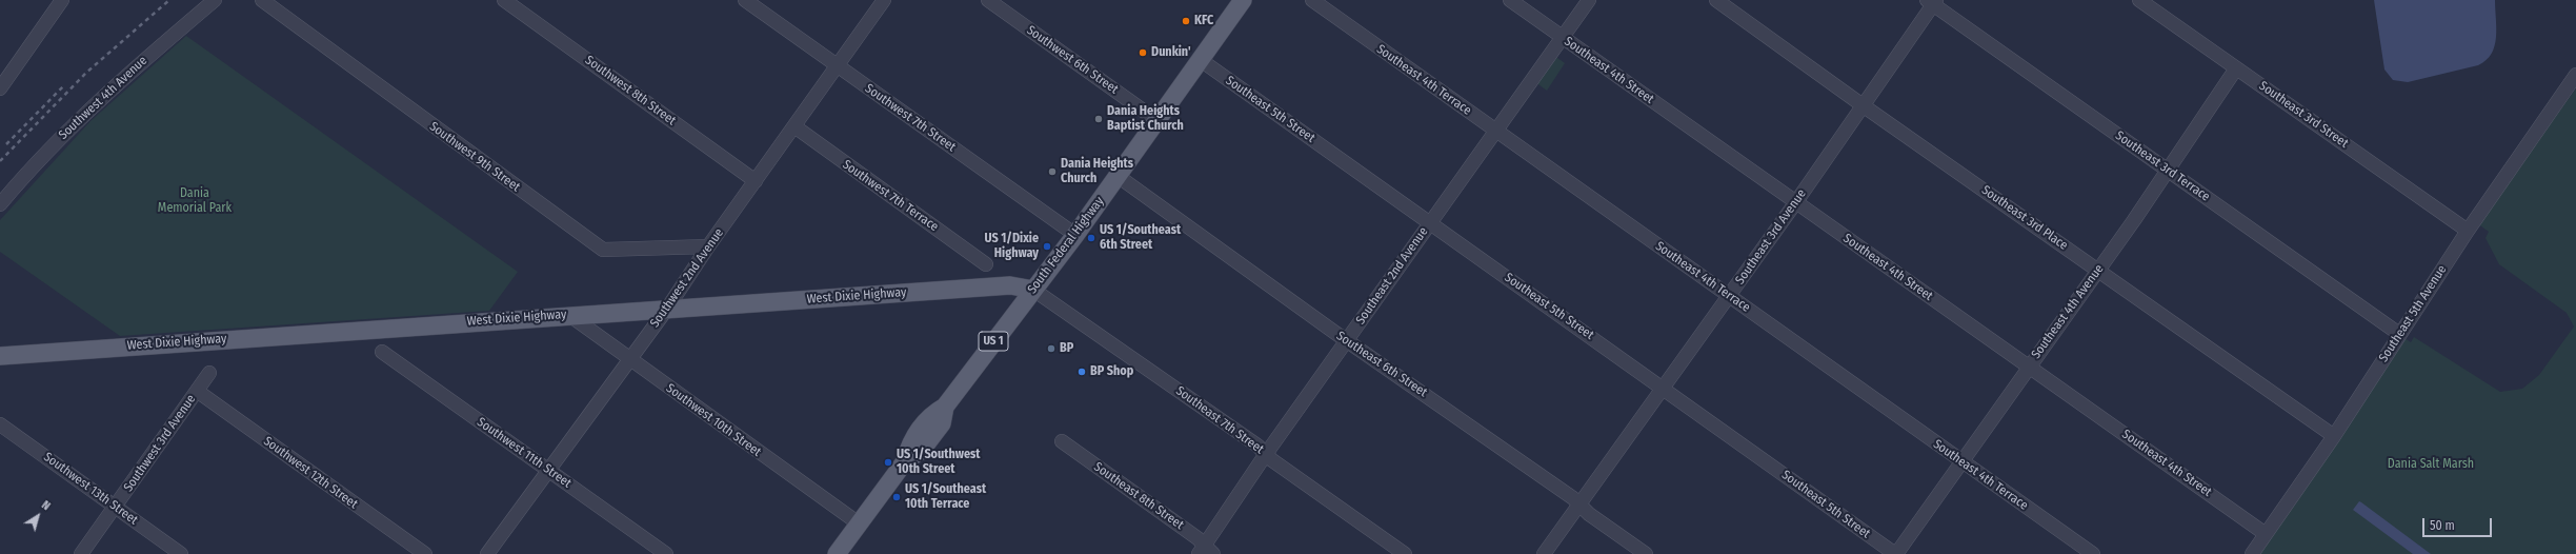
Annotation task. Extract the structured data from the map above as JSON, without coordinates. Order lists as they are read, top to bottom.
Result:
{
  "streets": {
    "main road": ["South Federal Highway", "West Dixie Highway", "US 1"],
    "street": [
      "Southwest 6th Street",
      "Southeast 4th Street",
      "Southeast 4th Terrace",
      "Southwest 8th Street",
      "Southwest 4th Avenue",
      "Southeast 5th Street",
      "Southeast 3rd Street",
      "Southwest 7th Street",
      "Southwest 9th Street",
      "Southeast 3rd Terrace",
      "Southwest 7th Terrace",
      "Southeast 3rd Place",
      "Southeast 3rd Avenue",
      "Southeast 2nd Avenue",
      "Southwest 2nd Avenue",
      "Southeast 4th Avenue",
      "Southeast 5th Avenue",
      "Southeast 6th Street",
      "Southwest 10th Street",
      "Southeast 7th Street",
      "Southwest 3rd Avenue",
      "Southwest 11th Street",
      "Southwest 12th Street",
      "Southwest 13th Street",
      "Southeast 8th Street"
    ]
  },
  "crossings": [
    ["Southwest 6th Street", "South Federal Highway"],
    ["Southeast 4th Street", "Southeast 3rd Avenue"],
    ["Southeast 4th Street", "Southeast 2nd Avenue"],
    ["Southeast 4th Street", "Southeast 4th Avenue"],
    ["Southeast 4th Street", "Southeast 5th Avenue"],
    ["Southeast 4th Terrace", "Southeast 3rd Avenue"],
    ["Southeast 4th Terrace", "Southeast 2nd Avenue"],
    ["Southeast 4th Terrace", "Southeast 4th Avenue"],
    ["Southwest 8th Street", "Southwest 2nd Avenue"],
    ["Southeast 5th Street", "Southeast 3rd Avenue"],
    ["Southeast 5th Street", "South Federal Highway"],
    ["Southeast 5th Street", "Southeast 2nd Avenue"],
    ["Southeast 5th Street", "Southeast 4th Avenue"],
    ["Southeast 3rd Street", "Southeast 4th Avenue"],
    ["Southeast 3rd Street", "Southeast 5th Avenue"],
    ["Southwest 7th Street", "South Federal Highway"],
    ["Southwest 7th Street", "Southwest 2nd Avenue"],
    ["Southwest 9th Street", "Southwest 2nd Avenue"],
    ["Southeast 3rd Terrace", "Southeast 3rd Avenue"],
    ["Southeast 3rd Terrace", "Southeast 4th Avenue"],
    ["Southeast 3rd Terrace", "Southeast 5th Avenue"],
    ["Southwest 7th Terrace", "Southwest 2nd Avenue"],
    ["Southeast 3rd Place", "Southeast 3rd Avenue"],
    ["Southeast 3rd Place", "Southeast 4th Avenue"],
    ["Southeast 3rd Place", "Southeast 5th Avenue"],
    ["Southeast 3rd Avenue", "Southeast 6th Street"],
    ["South Federal Highway", "West Dixie Highway"],
    ["South Federal Highway", "Southeast 6th Street"],
    ["South Federal Highway", "Southwest 10th Street"],
    ["South Federal Highway", "Southeast 7th Street"],
    ["Southeast 2nd Avenue", "Southeast 6th Street"],
    ["Southeast 2nd Avenue", "Southeast 7th Street"],
    ["Southeast 2nd Avenue", "Southeast 8th Street"],
    ["Southwest 2nd Avenue", "West Dixie Highway"],
    ["Southwest 2nd Avenue", "Southwest 10th Street"],
    ["Southwest 2nd Avenue", "Southwest 11th Street"],
    ["West Dixie Highway", "Southwest 10th Street"],
    ["West Dixie Highway", "Southeast 7th Street"],
    ["Southwest 3rd Avenue", "Southwest 12th Street"],
    ["Southwest 3rd Avenue", "Southwest 13th Street"]
  ],
  "parks": ["Dania Memorial Park", "Dania Salt Marsh"],
  "places": [
    "KFC",
    "Dunkin'",
    "Dania Heights Baptist Church",
    "Dania Heights Church",
    "US 1/Southeast 6th Street",
    "US 1/Dixie Highway",
    "BP",
    "BP Shop",
    "US 1/Southwest 10th Street",
    "US 1/Southeast 10th Terrace"
  ],
  "scale_bar": "50 m",
  "north": "top right"
}
